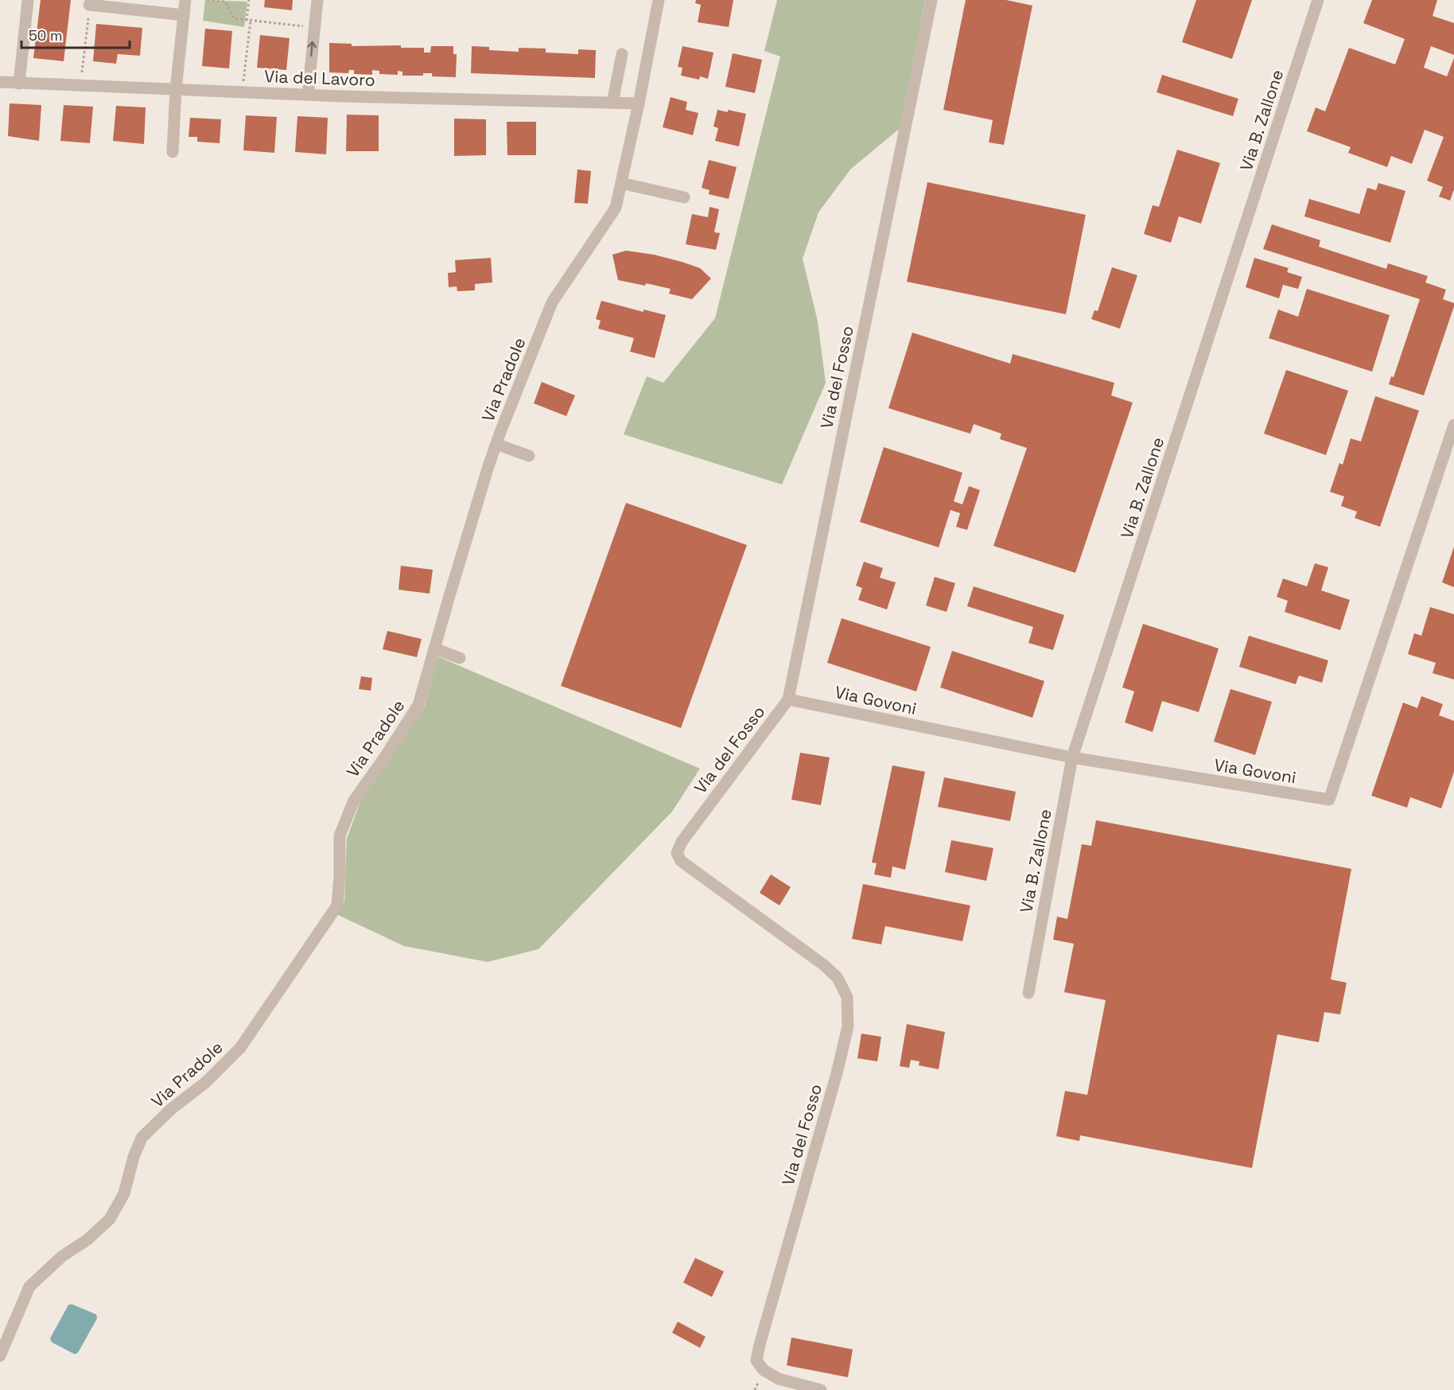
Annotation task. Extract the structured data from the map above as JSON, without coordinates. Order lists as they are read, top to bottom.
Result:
{
  "streets": {
    "street": [
      "Via del Lavoro",
      "Via B. Zallone",
      "Via del Fosso",
      "Via Pradole",
      "Via Govoni"
    ]
  },
  "crossings": [
    ["Via del Lavoro", "Via Pradole"],
    ["Via B. Zallone", "Via Govoni"],
    ["Via del Fosso", "Via Govoni"]
  ],
  "scale_bar": "50 m"
}
